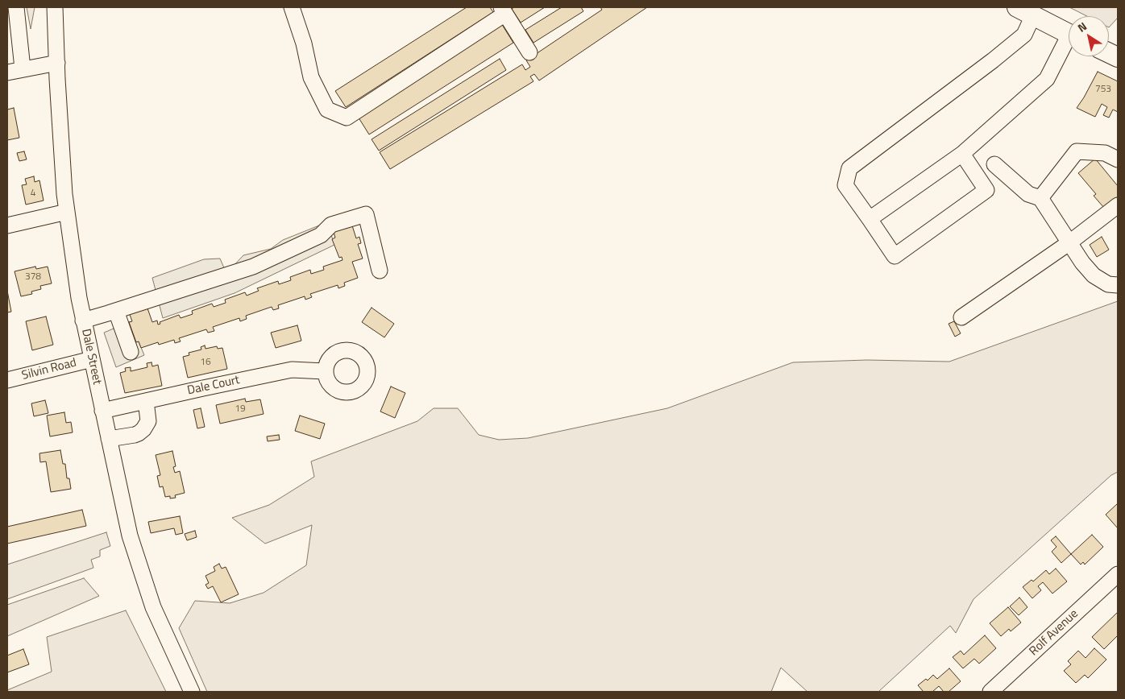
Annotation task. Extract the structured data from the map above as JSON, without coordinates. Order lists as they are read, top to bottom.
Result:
{
  "streets": {
    "street": [
      "Dale Street",
      "Silvin Road",
      "Dale Court",
      "Rolf Avenue"
    ]
  },
  "crossings": [
    ["Dale Street", "Silvin Road"],
    ["Dale Street", "Dale Court"]
  ],
  "house_numbers": [
    "753",
    "4",
    "378",
    "16",
    "19"
  ],
  "north": "top left"
}
